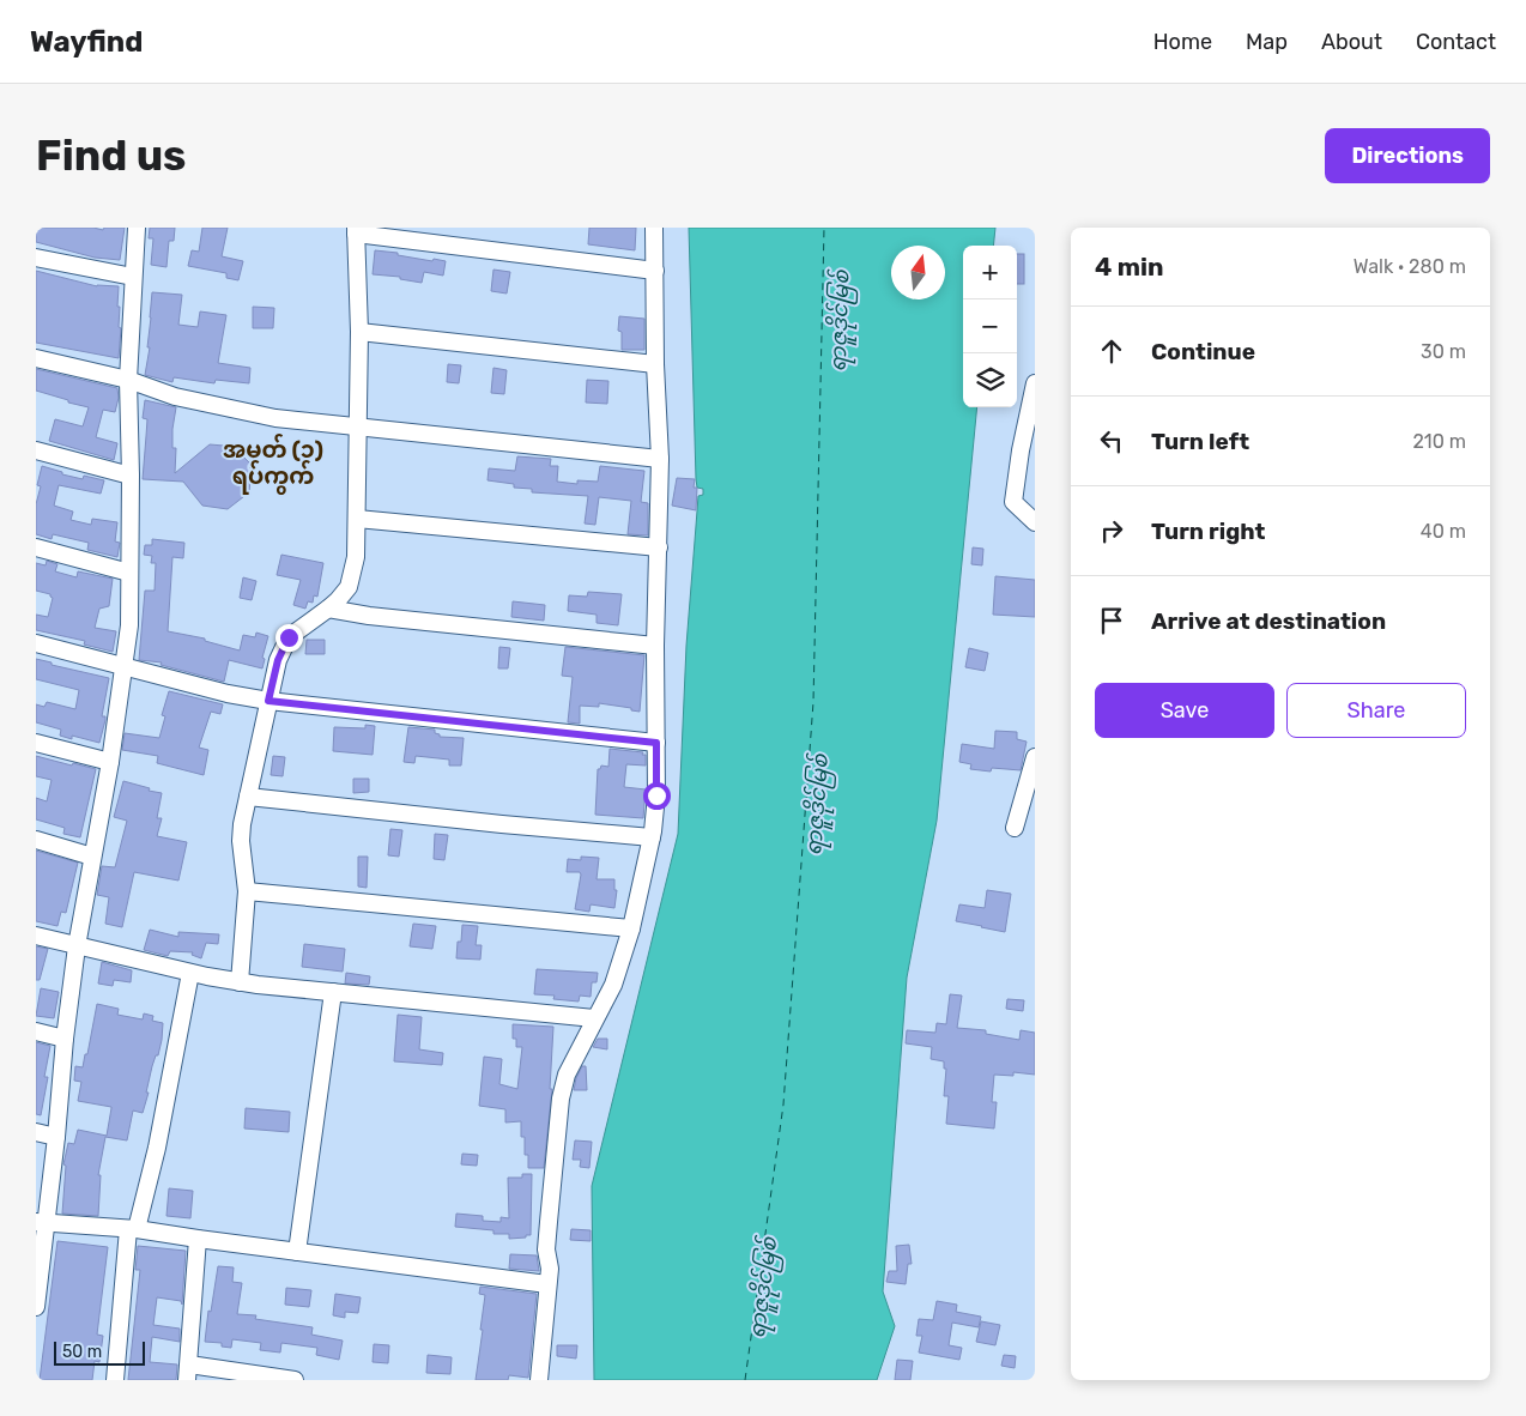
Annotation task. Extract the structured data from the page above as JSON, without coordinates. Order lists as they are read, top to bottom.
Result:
{
  "districts": ["အမှတ် (၁) ရပ်ကွက်"],
  "water": ["ရာဇူဒိုင်မြစ်"],
  "scale_bar": "50 m",
  "north": "top",
  "page": {
    "header": "Wayfind",
    "nav": [
      "Home",
      "Map",
      "About",
      "Contact"
    ],
    "buttons": [
      "Directions",
      ["Save", "Share"]
    ],
    "title": "Find us",
    "heading": ["4 min", "Walk · 280 m"],
    "map_buttons": ["+", "−"],
    "list": [
      ["Continue", "30 m"],
      ["Turn left", "210 m"],
      ["Turn right", "40 m"],
      "Arrive at destination"
    ],
    "scale": "50 m"
  }
}
